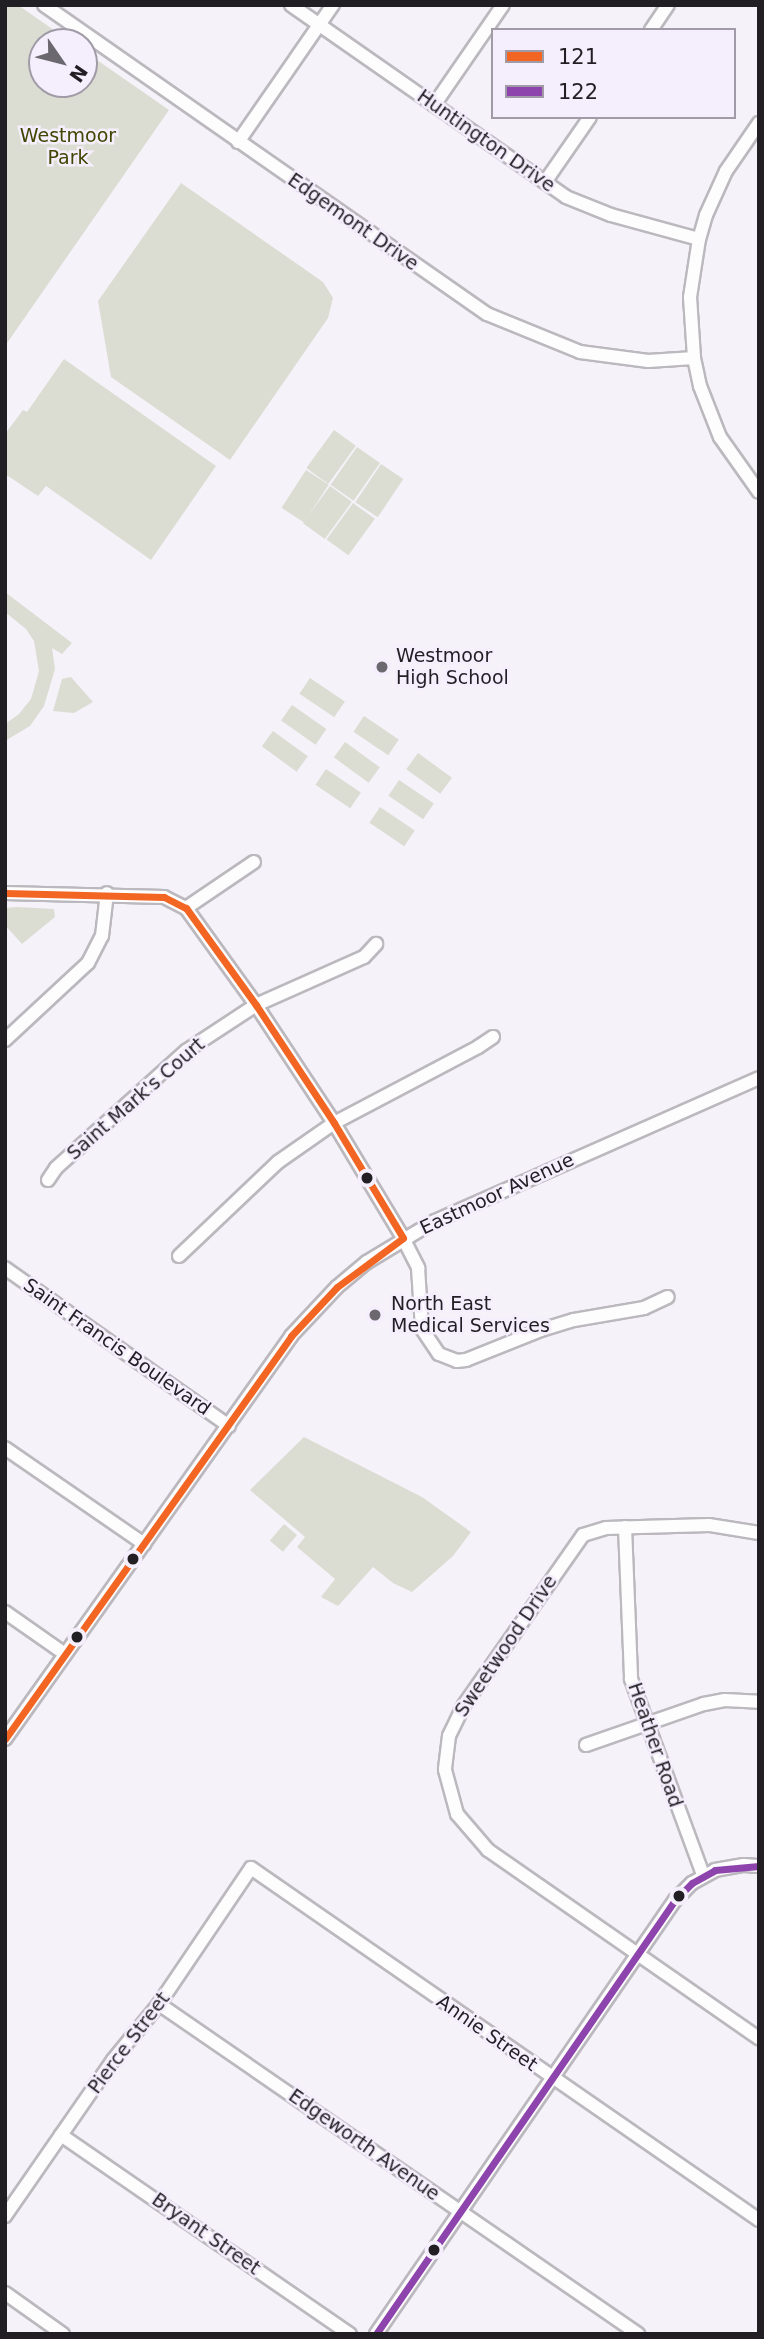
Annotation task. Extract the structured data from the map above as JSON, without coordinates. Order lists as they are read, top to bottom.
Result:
{
  "streets": {
    "street": [
      "Huntington Drive",
      "Edgemont Drive",
      "Saint Mark's Court",
      "Eastmoor Avenue",
      "Saint Francis Boulevard",
      "Sweetwood Drive",
      "Heather Road",
      "Annie Street",
      "Pierce Street",
      "Edgeworth Avenue",
      "Bryant Street"
    ]
  },
  "crossings": [
    ["Eastmoor Avenue", "Saint Francis Boulevard"],
    ["Sweetwood Drive", "Heather Road"],
    ["Annie Street", "Pierce Street"],
    ["Pierce Street", "Edgeworth Avenue"],
    ["Pierce Street", "Bryant Street"]
  ],
  "parks": ["Westmoor Park"],
  "places": ["Westmoor High School", "North East Medical Services"],
  "lines": ["transit line 121", "transit line 122"],
  "legend": ["121", "122"],
  "north": "bottom right"
}
